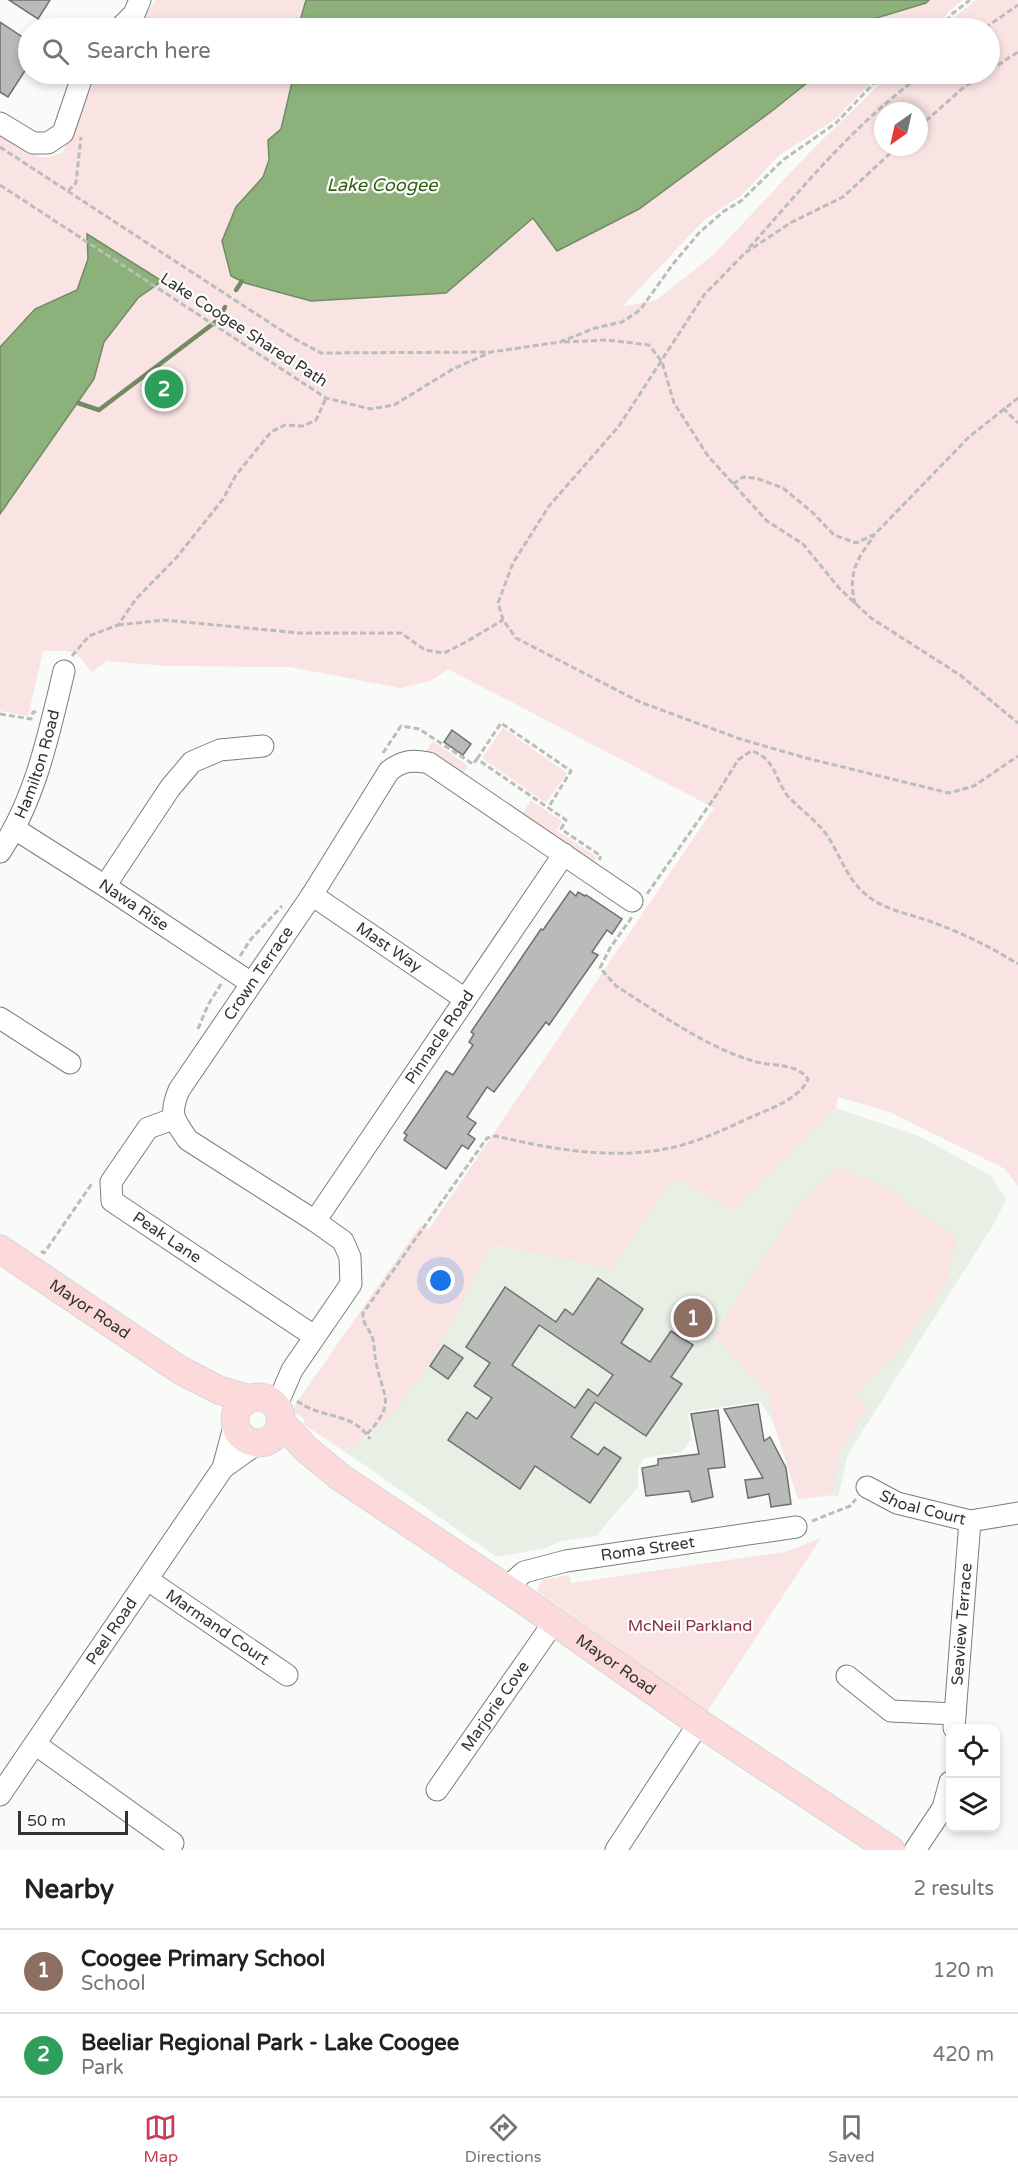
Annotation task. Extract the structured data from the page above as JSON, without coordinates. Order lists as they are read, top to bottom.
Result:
{
  "streets": {
    "main road": ["Mayor Road"],
    "street": [
      "Hamilton Road",
      "Nawa Rise",
      "Mast Way",
      "Crown Terrace",
      "Pinnacle Road",
      "Peak Lane",
      "Shoal Court",
      "Roma Street",
      "Seaview Terrace",
      "Marmand Court",
      "Peel Road",
      "Marjorie Cove"
    ],
    "path": ["Lake Coogee Shared Path"]
  },
  "crossings": [
    ["Hamilton Road", "Nawa Rise"],
    ["Nawa Rise", "Crown Terrace"],
    ["Mast Way", "Crown Terrace"],
    ["Mast Way", "Pinnacle Road"],
    ["Crown Terrace", "Pinnacle Road"],
    ["Crown Terrace", "Peak Lane"],
    ["Mayor Road", "Roma Street"],
    ["Mayor Road", "Peel Road"],
    ["Mayor Road", "Marjorie Cove"],
    ["Shoal Court", "Seaview Terrace"],
    ["Marmand Court", "Peel Road"]
  ],
  "water": ["Lake Coogee"],
  "parks": ["McNeil Parkland"],
  "scale_bar": "50 m",
  "north": "bottom left",
  "page": {
    "search": "Search here",
    "pins": ["2", "1"],
    "scale": "50 m",
    "heading": ["Nearby", "2 results"],
    "list": [
      {
        "mark": "1",
        "name": "Coogee Primary School",
        "note": "School",
        "value": "120 m"
      },
      {
        "mark": "2",
        "name": "Beeliar Regional Park - Lake Coogee",
        "note": "Park",
        "value": "420 m"
      }
    ],
    "nav": ["Map", "Directions", "Saved"]
  }
}
